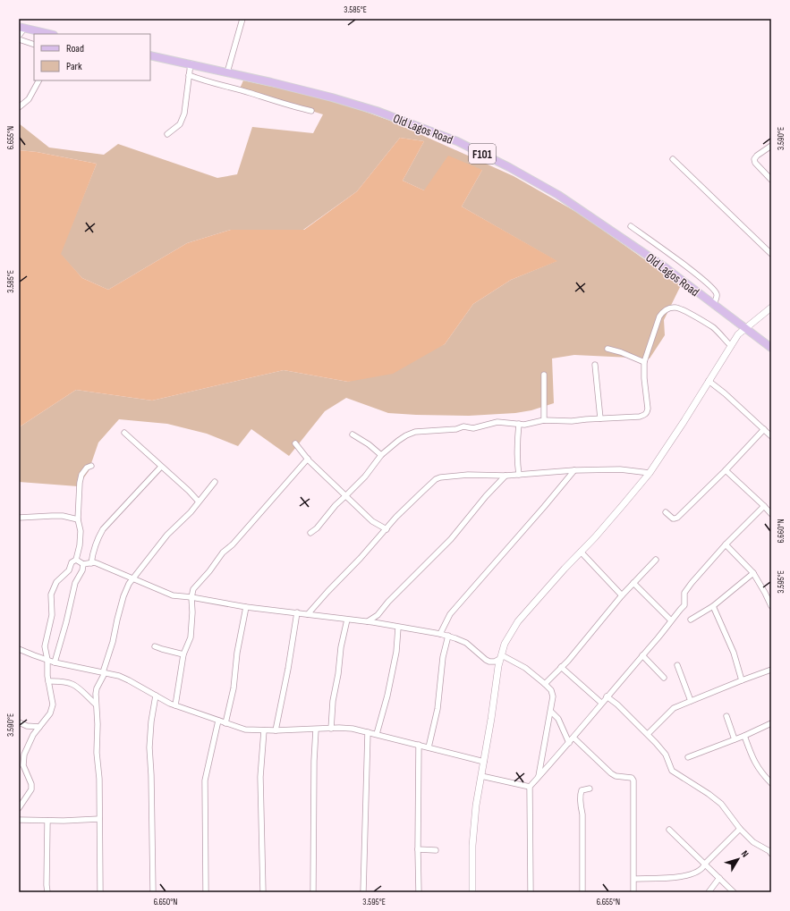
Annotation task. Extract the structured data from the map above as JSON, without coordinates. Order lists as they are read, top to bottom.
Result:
{
  "streets": {
    "main road": ["Old Lagos Road", "F101"]
  },
  "legend": ["Road", "Park"],
  "north": "top right",
  "coordinates": [
    "3.585°E",
    "6.655°N",
    "3.590°E",
    "6.660°N",
    "3.595°E",
    "6.650°N"
  ]
}
